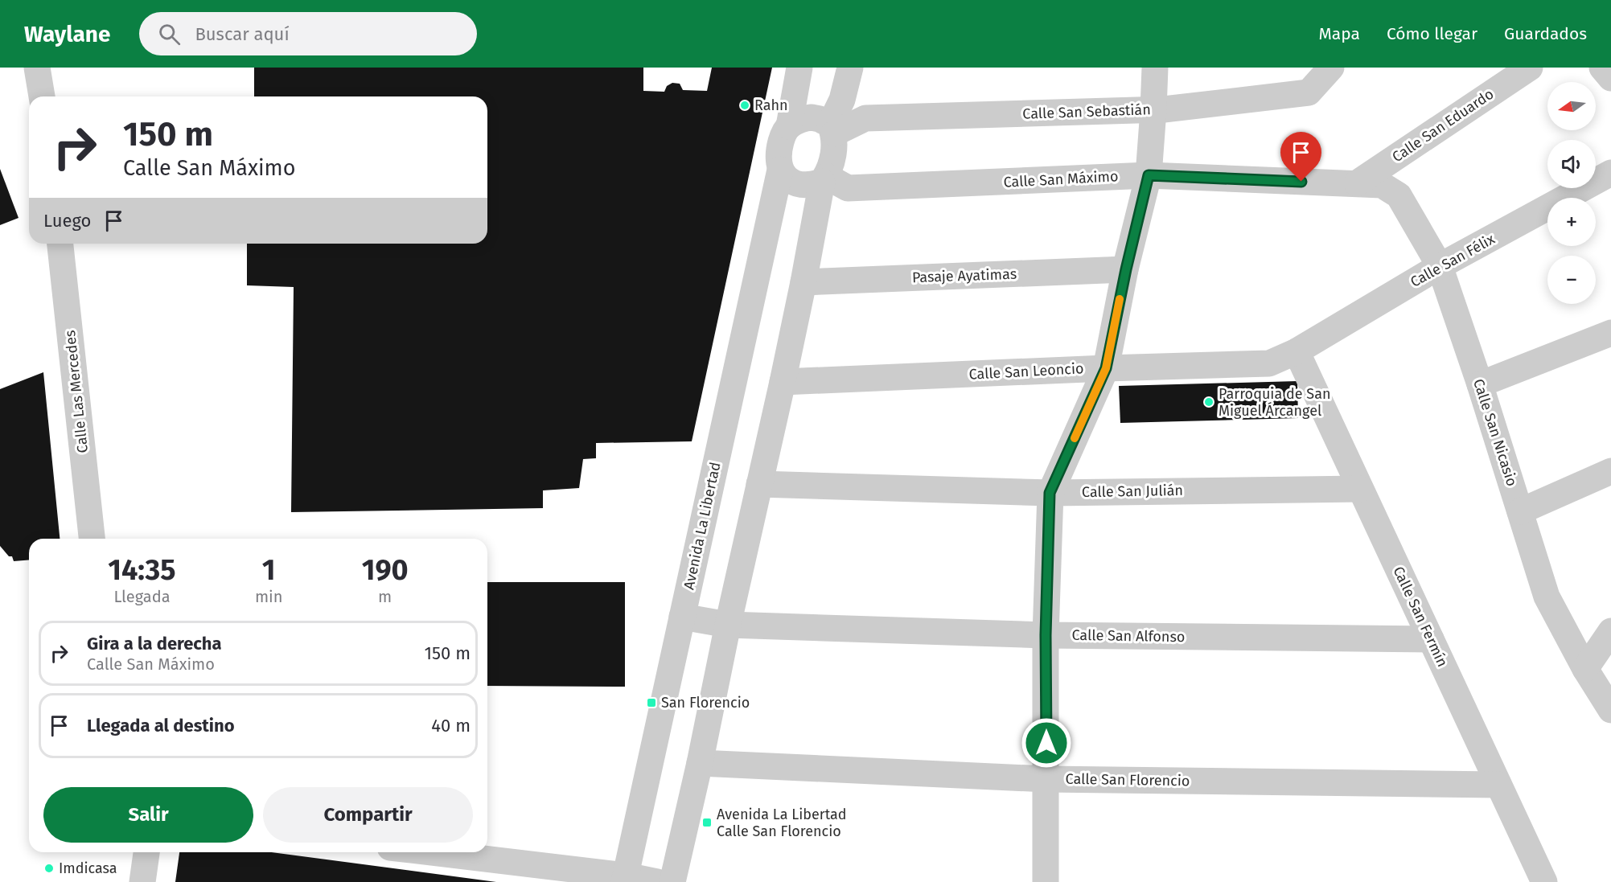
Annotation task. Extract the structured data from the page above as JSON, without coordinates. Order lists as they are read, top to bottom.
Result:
{
  "streets": {
    "street": [
      "Calle San Sebastián",
      "Calle San Eduardo",
      "Calle San Máximo",
      "Calle San Félix",
      "Pasaje Ayatimas",
      "Calle San Leoncio",
      "Calle Las Mercedes",
      "Calle San Nicasio",
      "Calle San Julián",
      "Avenida La Libertad",
      "Calle San Fermín",
      "Calle San Alfonso",
      "Calle San Florencio"
    ]
  },
  "crossings": [
    ["Calle San Sebastián", "Calle San Máximo"],
    ["Calle San Sebastián", "Avenida La Libertad"],
    ["Calle San Eduardo", "Calle San Máximo"],
    ["Calle San Eduardo", "Calle San Nicasio"],
    ["Calle San Máximo", "Calle San Nicasio"],
    ["Calle San Máximo", "Avenida La Libertad"],
    ["Calle San Félix", "Calle San Leoncio"],
    ["Calle San Félix", "Calle San Nicasio"],
    ["Calle San Félix", "Calle San Fermín"],
    ["Calle San Leoncio", "Calle San Fermín"],
    ["Calle San Julián", "Calle San Fermín"],
    ["Avenida La Libertad", "Calle San Alfonso"],
    ["Calle San Fermín", "Calle San Alfonso"],
    ["Calle San Fermín", "Calle San Florencio"]
  ],
  "places": {
    "other": ["Rahn", "Parroquia de San Miguel Árcangel", "Imdicasa"],
    "transit": ["San Florencio", "Avenida La Libertad Calle San Florencio"]
  },
  "north": "left",
  "page": {
    "header": "Waylane",
    "search": "Buscar aquí",
    "nav": ["Mapa", "Cómo llegar", "Guardados"],
    "map_buttons": ["+", "−"],
    "turn": ["150 m", "Calle San Máximo"],
    "then": "Luego",
    "eta": [
      "14:35",
      "Llegada",
      "1",
      "min",
      "190",
      "m"
    ],
    "list": [
      {
        "name": "Gira a la derecha",
        "note": "Calle San Máximo",
        "value": "150 m"
      },
      {
        "name": "Llegada al destino",
        "value": "40 m"
      }
    ],
    "buttons": ["Salir", "Compartir"]
  }
}
